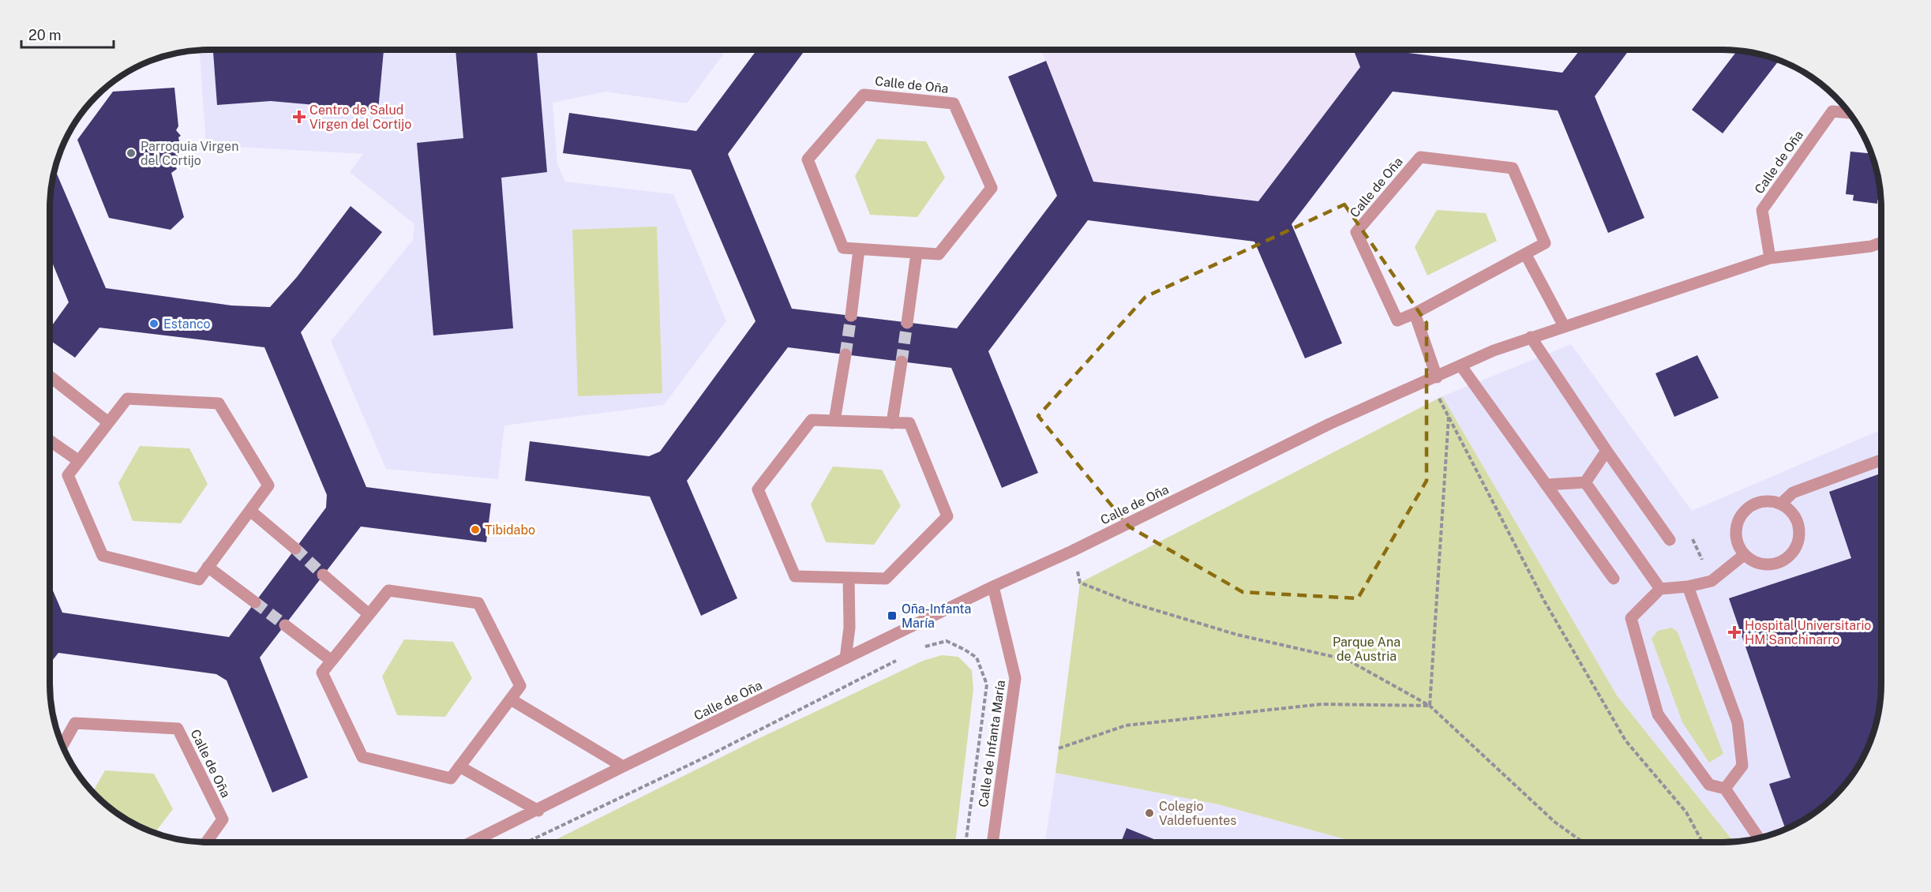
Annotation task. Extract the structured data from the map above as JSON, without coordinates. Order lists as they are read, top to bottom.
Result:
{
  "streets": {
    "street": ["Calle de Oña", "Calle de Infanta María"]
  },
  "crossings": [
    ["Calle de Oña", "Calle de Infanta María"]
  ],
  "parks": ["Parque Ana de Austria"],
  "places": {
    "health": ["Centro de Salud Virgen del Cortijo", "Hospital Universitario HM Sanchinarro"],
    "other": [
      "Parroquia Virgen del Cortijo",
      "Estanco",
      "Tibidabo",
      "Colegio Valdefuentes"
    ],
    "transit": ["Oña-Infanta María"]
  },
  "scale_bar": "20 m"
}
